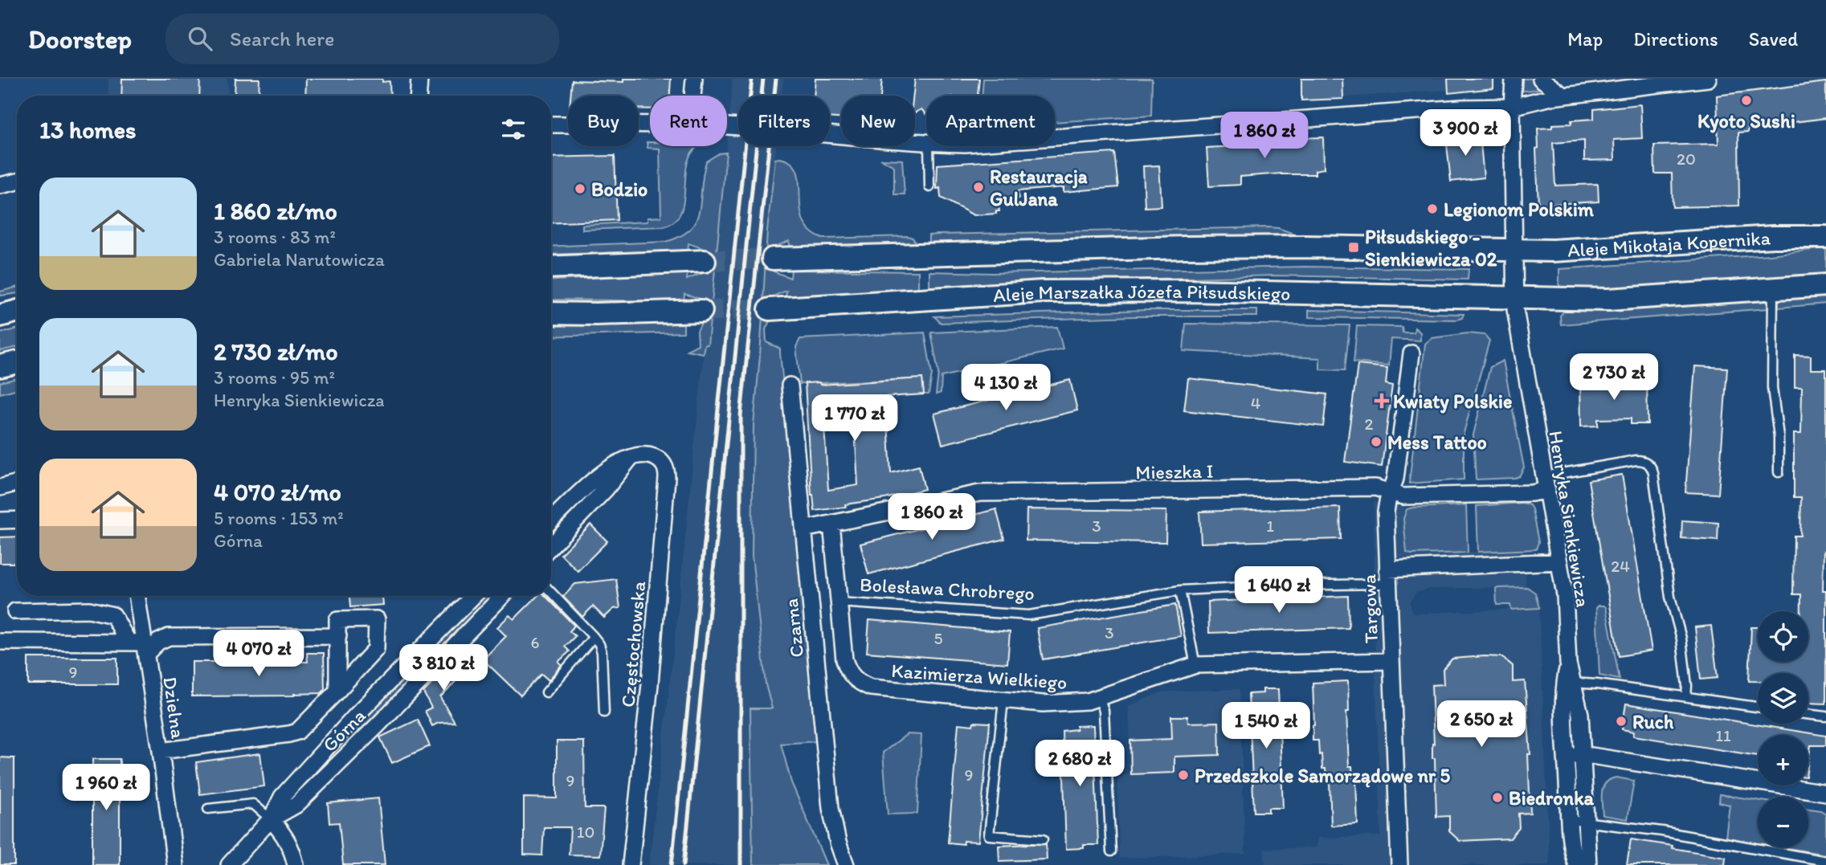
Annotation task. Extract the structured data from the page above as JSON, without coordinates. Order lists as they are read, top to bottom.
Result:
{
  "streets": {
    "main road": ["Aleje Mikołaja Kopernika", "Aleje Marszałka Józefa Piłsudskiego"],
    "street": [
      "Mieszka I",
      "Henryka Sienkiewicza",
      "Bolesława Chrobrego",
      "Targowa",
      "Czarna",
      "Częstochowska",
      "Kazimierza Wielkiego",
      "Dzielna",
      "Górna"
    ]
  },
  "crossings": [
    ["Aleje Mikołaja Kopernika", "Henryka Sienkiewicza"],
    ["Aleje Marszałka Józefa Piłsudskiego", "Henryka Sienkiewicza"],
    ["Mieszka I", "Henryka Sienkiewicza"],
    ["Mieszka I", "Targowa"],
    ["Mieszka I", "Czarna"],
    ["Mieszka I", "Kazimierza Wielkiego"],
    ["Henryka Sienkiewicza", "Bolesława Chrobrego"],
    ["Bolesława Chrobrego", "Targowa"],
    ["Bolesława Chrobrego", "Kazimierza Wielkiego"],
    ["Targowa", "Kazimierza Wielkiego"]
  ],
  "places": {
    "other": [
      "Kyoto Sushi",
      "Restauracja GulJana",
      "Bodzio",
      "Legionom Polskim",
      "Mess Tattoo",
      "Ruch",
      "Przedszkole Samorządowe nr 5",
      "Biedronka"
    ],
    "transit": ["Piłsudskiego - Sienkiewicza 02"],
    "health": ["Kwiaty Polskie"]
  },
  "house_numbers": [
    "20",
    "4",
    "2",
    "3",
    "1",
    "24",
    "3",
    "5",
    "6",
    "9",
    "11",
    "9",
    "9",
    "10"
  ],
  "page": {
    "header": "Doorstep",
    "search": "Search here",
    "nav": ["Map", "Directions", "Saved"],
    "chip": [
      "Buy",
      "Rent",
      "Filters",
      "New",
      "Apartment"
    ],
    "heading": "13 homes",
    "price": [
      "3 900 zł",
      "1 860 zł",
      "2 730 zł",
      "4 130 zł",
      "1 770 zł",
      "1 860 zł",
      "1 640 zł",
      "4 070 zł",
      "3 810 zł",
      "2 650 zł",
      "1 540 zł",
      "2 680 zł",
      "1 960 zł"
    ],
    "list": [
      {
        "name": "1 860 zł/mo",
        "note": "3 rooms · 83 m² · Gabriela Narutowicza"
      },
      {
        "name": "2 730 zł/mo",
        "note": "3 rooms · 95 m² · Henryka Sienkiewicza"
      },
      {
        "name": "4 070 zł/mo",
        "note": "5 rooms · 153 m² · Górna"
      }
    ],
    "map_buttons": ["+", "−"]
  }
}
